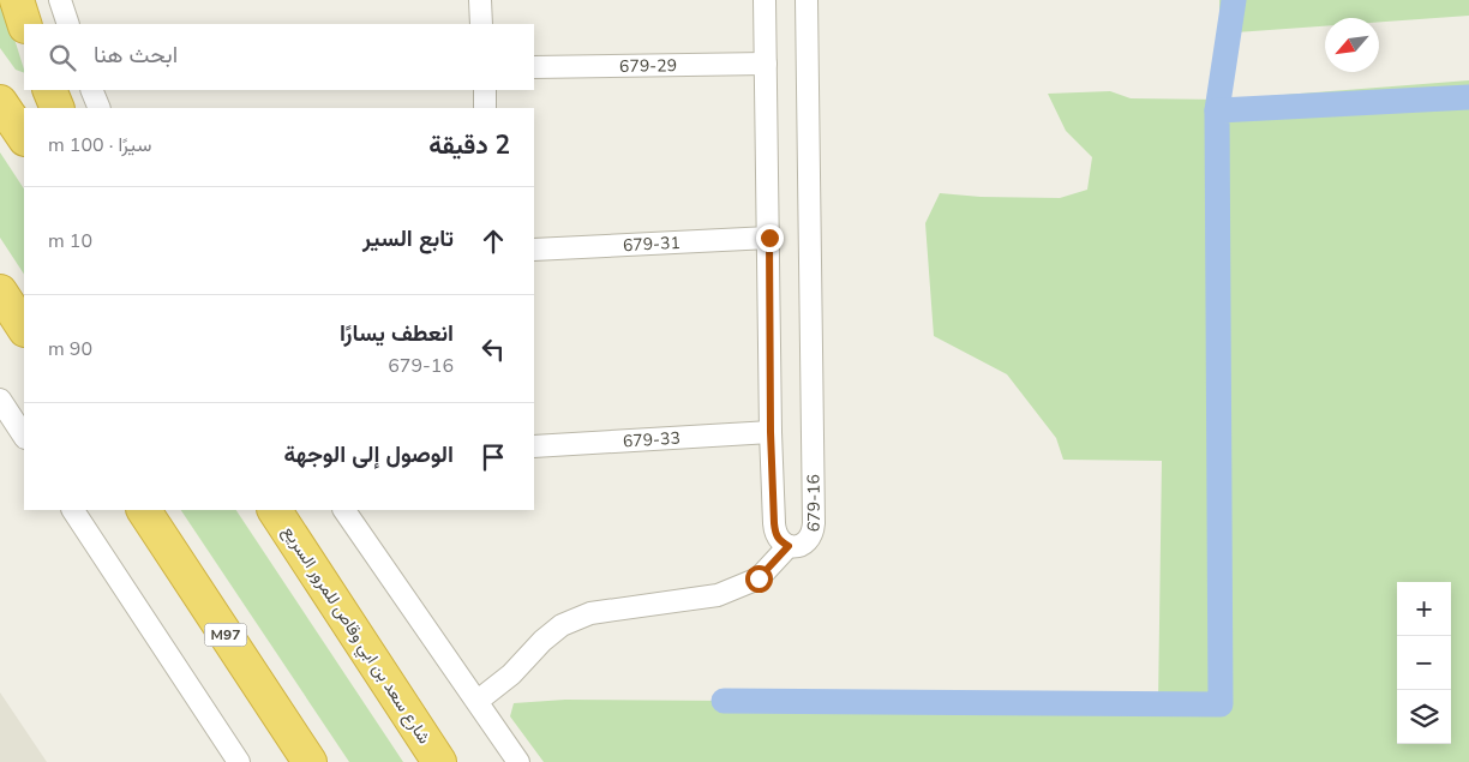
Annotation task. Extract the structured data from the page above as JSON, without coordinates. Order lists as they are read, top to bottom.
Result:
{
  "streets": {
    "highway": ["M97", "شارع سعد بن ابي وقاص للمرور السريع"],
    "street": [
      "679-29",
      "679-31",
      "679-33",
      "679-16"
    ]
  },
  "crossings": [
    ["679-29", "679-16"],
    ["679-31", "679-16"],
    ["679-33", "679-16"]
  ],
  "north": "bottom left",
  "page": {
    "search": "ابحث هنا",
    "heading": ["2 دقيقة", "سيرًا · 100 m"],
    "list": [
      ["تابع السير", "10 m"],
      ["انعطف يسارًا", "679-16", "90 m"],
      "الوصول إلى الوجهة"
    ],
    "map_buttons": ["+", "−"]
  }
}
